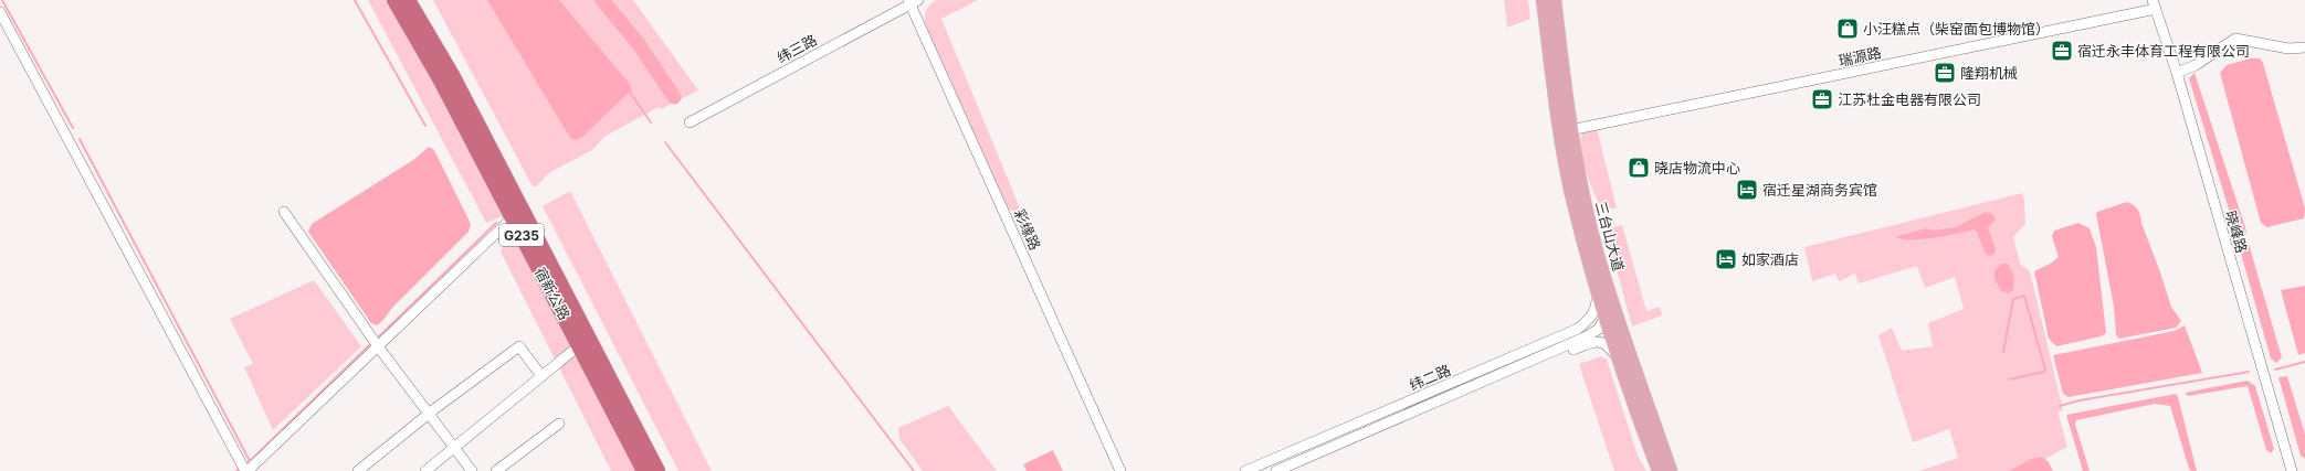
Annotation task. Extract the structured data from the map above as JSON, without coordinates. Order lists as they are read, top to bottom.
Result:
{
  "streets": {
    "highway": ["G235", "宿新公路"],
    "main road": ["三台山大道"],
    "street": [
      "纬三路",
      "瑞源路",
      "彩缘路",
      "晓峰路",
      "纬二路"
    ]
  },
  "crossings": [
    ["纬三路", "彩缘路"],
    ["瑞源路", "晓峰路"],
    ["瑞源路", "三台山大道"],
    ["三台山大道", "纬二路"]
  ],
  "places": {
    "shop": ["小汪糕点（柴窑面包博物馆）", "晓店物流中心"],
    "office": ["宿迁永丰体育工程有限公司", "隆翔机械", "江苏杜金电器有限公司"],
    "hotel": ["宿迁星湖商务宾馆", "如家酒店"]
  }
}
